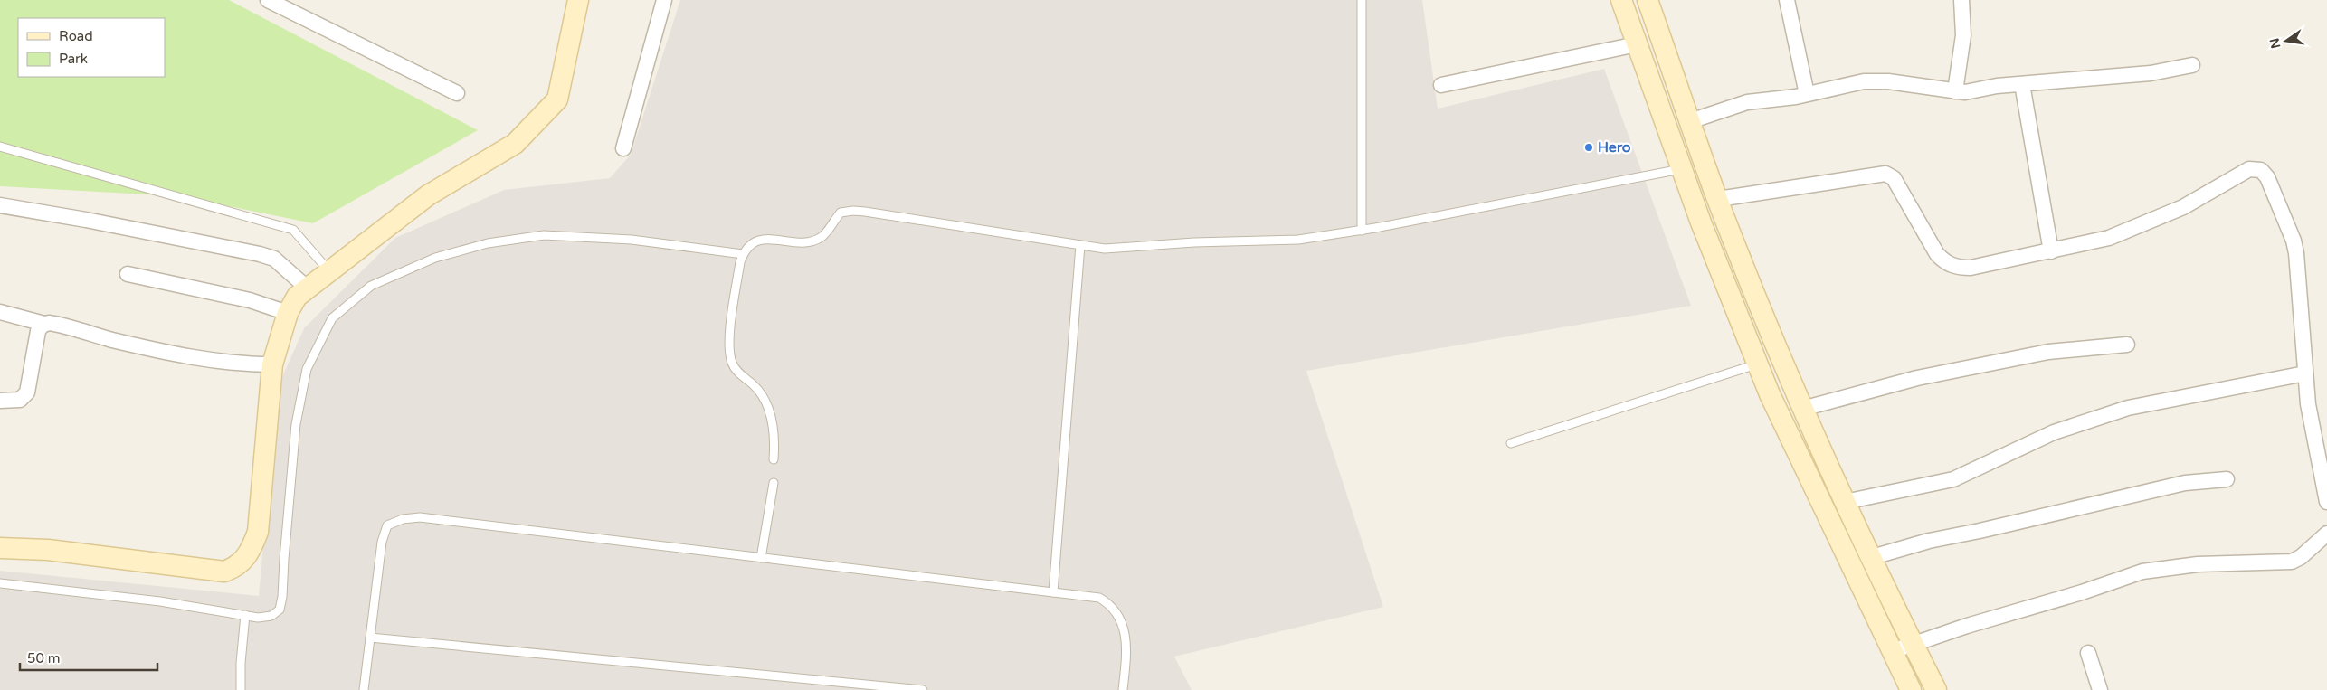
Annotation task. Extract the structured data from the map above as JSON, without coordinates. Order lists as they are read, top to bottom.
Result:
{
  "places": ["Hero"],
  "legend": ["Road", "Park"],
  "scale_bar": "50 m",
  "north": "left"
}
